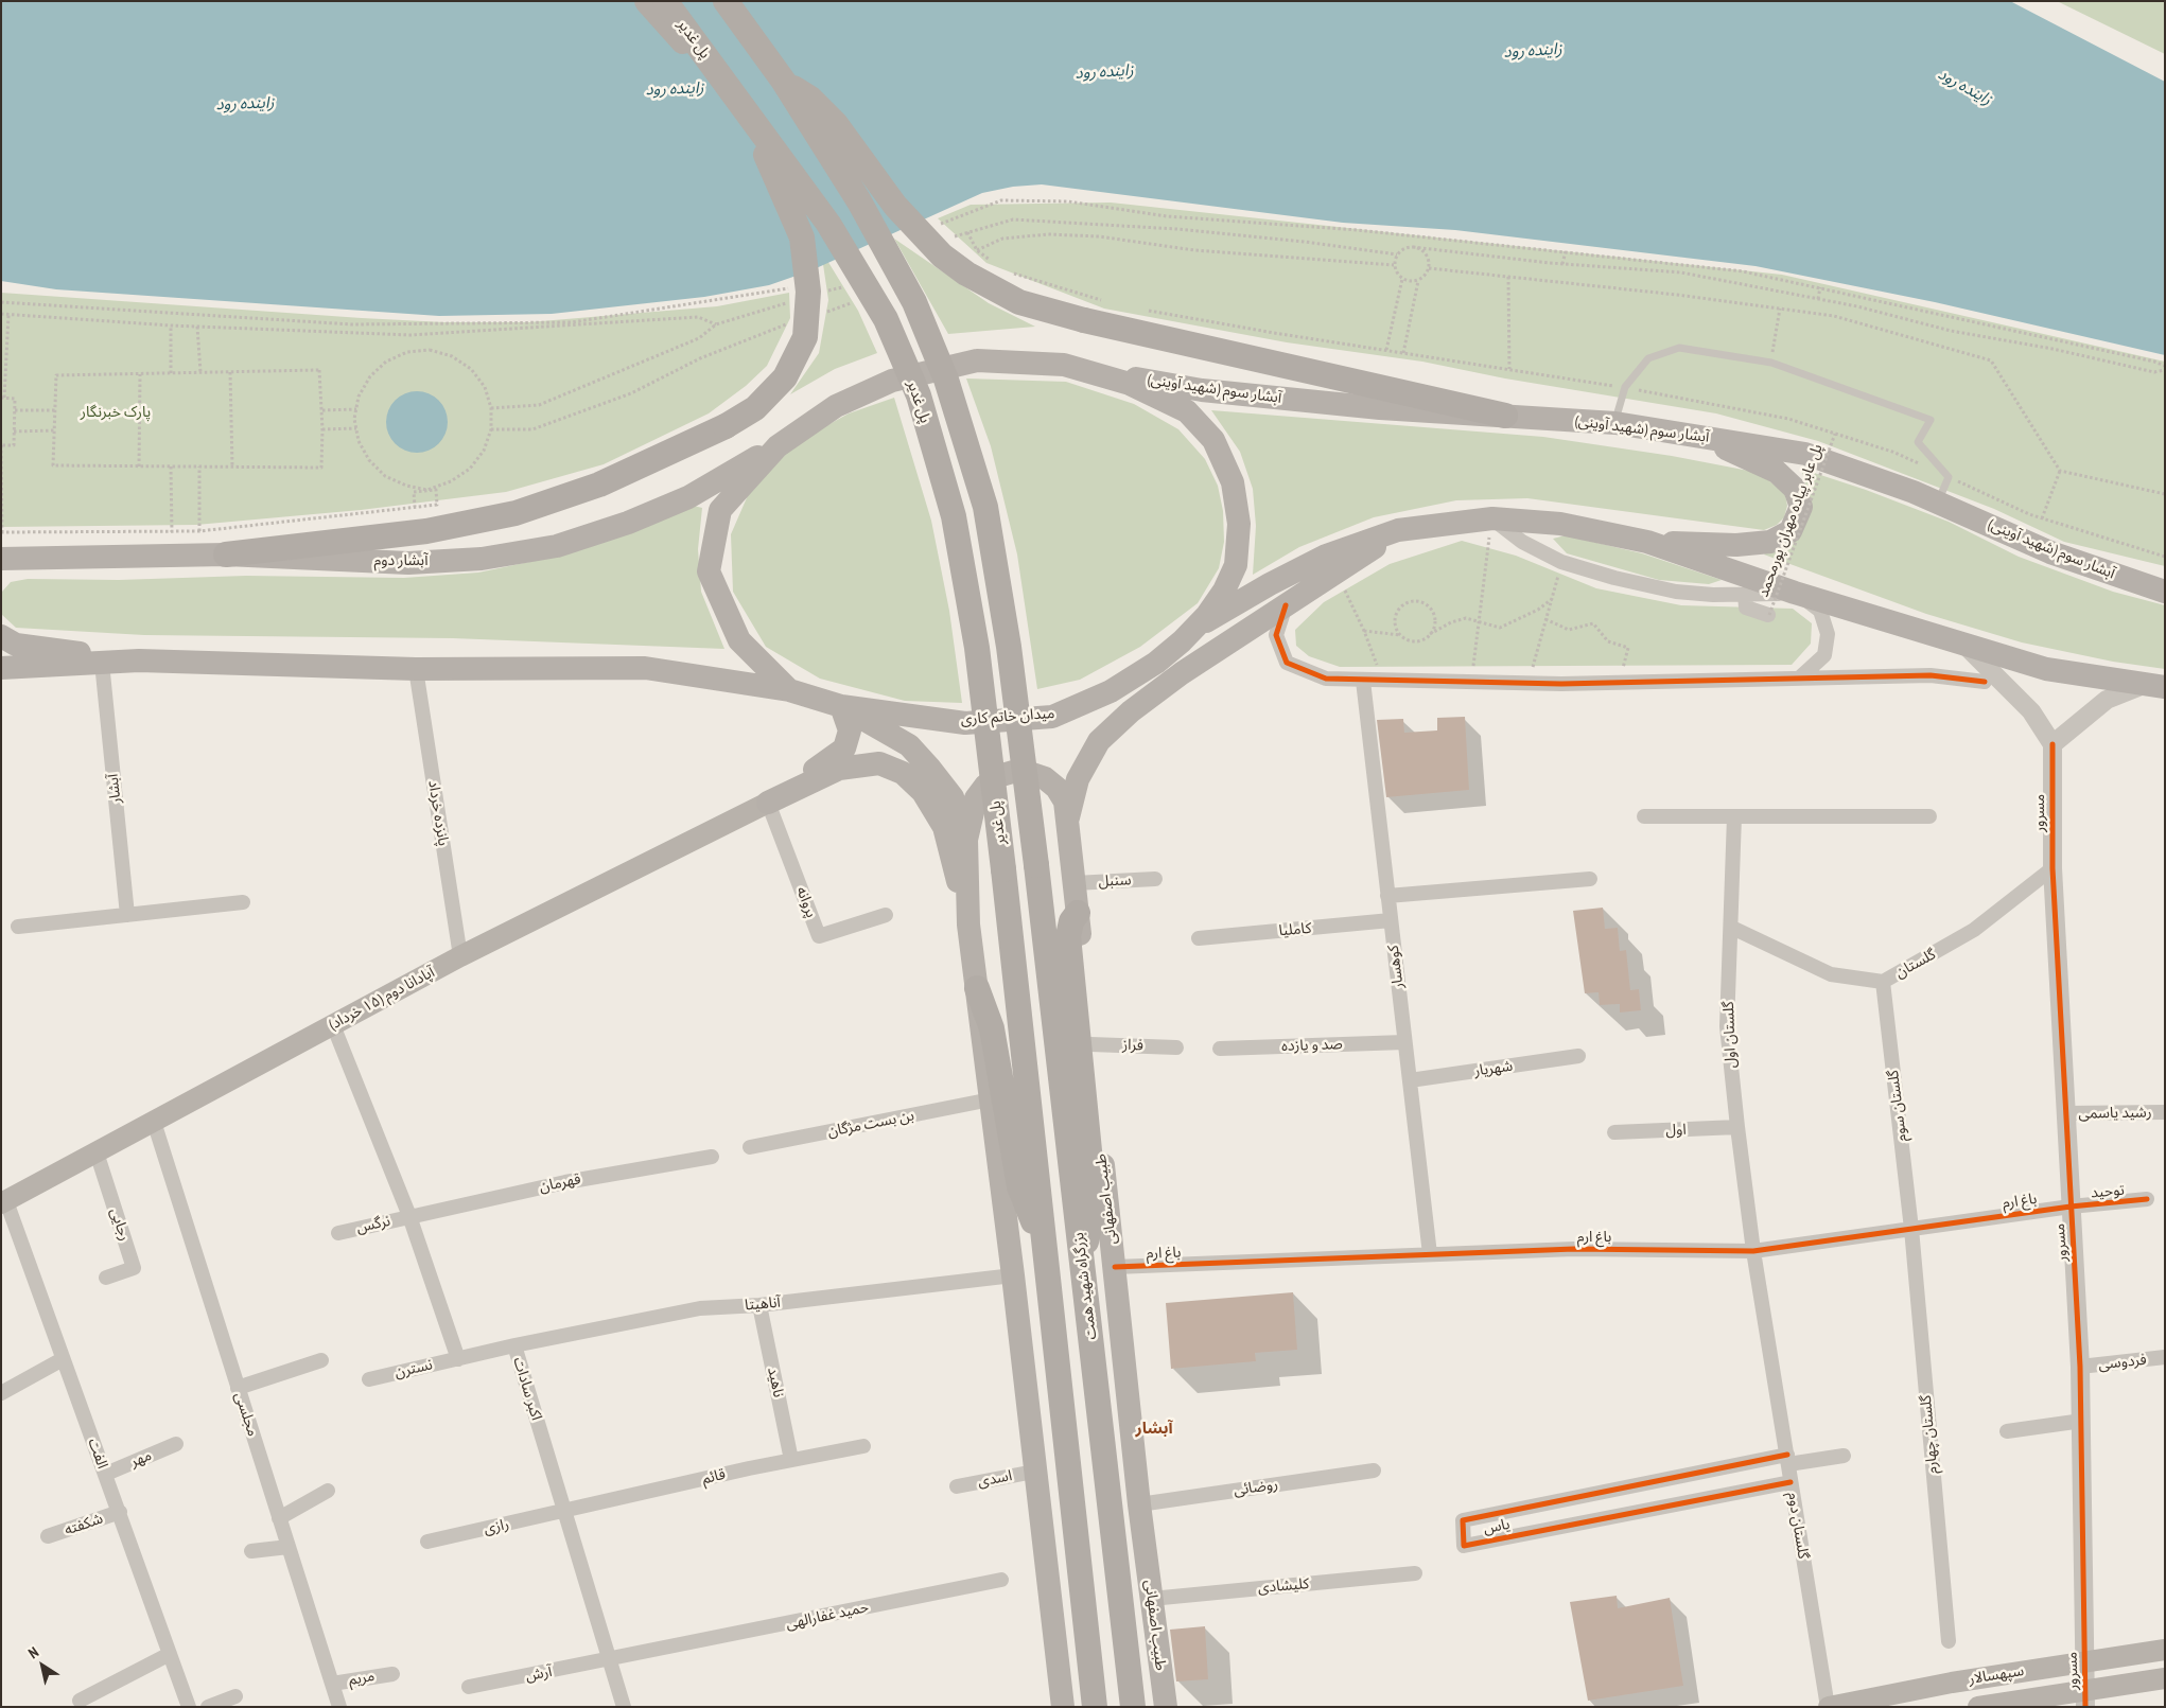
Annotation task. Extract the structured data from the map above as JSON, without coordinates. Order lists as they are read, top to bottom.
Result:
{
  "streets": {
    "highway": ["پل غدیر", "بزرگراه شهید همت"],
    "main road": [
      "آبشار سوم (شهید آوینی)",
      "آبشار دوم",
      "میدان خاتم کاری",
      "آپادانا دوم (۱۵ خرداد)",
      "طبیب اصفهانی",
      "سپهسالار"
    ],
    "street": [
      "آبشار",
      "پانزده خرداد",
      "مسرور",
      "سنبل",
      "پروانه",
      "کاملیا",
      "گلستان",
      "کوهسار",
      "گلستان اول",
      "فراز",
      "صد و یازده",
      "شهریار",
      "گلستان سوم",
      "رشید یاسمی",
      "بن بست مژگان",
      "اول",
      "قهرمان",
      "توحید",
      "باغ ارم",
      "رجایی",
      "نرگس",
      "آناهیتا",
      "فردوسی",
      "نسترن",
      "ناهید",
      "اکبر سادات",
      "مجلسی",
      "گلستان چهارم",
      "الفت",
      "مهر",
      "قائم",
      "اسدی",
      "روضائی",
      "شکفته",
      "گلستان دوم",
      "رازی",
      "یاس",
      "کلیشادی",
      "حمید غفارالهی",
      "آرش",
      "مریم"
    ],
    "path": ["پل عابر پیاده مهران پورمحمد"]
  },
  "crossings": [
    ["آبشار سوم (شهید آوینی)", "میدان خاتم کاری"],
    ["آبشار دوم", "میدان خاتم کاری"],
    ["پانزده خرداد", "آپادانا دوم (۱۵ خرداد)"],
    ["مسرور", "گلستان"],
    ["مسرور", "رشید یاسمی"],
    ["مسرور", "توحید"],
    ["مسرور", "باغ ارم"],
    ["مسرور", "فردوسی"],
    ["مسرور", "سپهسالار"],
    ["سنبل", "طبیب اصفهانی"],
    ["پروانه", "آپادانا دوم (۱۵ خرداد)"],
    ["کاملیا", "کوهسار"],
    ["گلستان", "گلستان اول"],
    ["گلستان", "گلستان سوم"],
    ["کوهسار", "صد و یازده"],
    ["کوهسار", "شهریار"],
    ["کوهسار", "باغ ارم"],
    ["آپادانا دوم (۱۵ خرداد)", "رجایی"],
    ["آپادانا دوم (۱۵ خرداد)", "مجلسی"],
    ["آپادانا دوم (۱۵ خرداد)", "الفت"],
    ["گلستان اول", "اول"],
    ["گلستان اول", "باغ ارم"],
    ["گلستان اول", "گلستان دوم"],
    ["فراز", "طبیب اصفهانی"],
    ["گلستان سوم", "باغ ارم"],
    ["گلستان سوم", "گلستان چهارم"],
    ["قهرمان", "نرگس"],
    ["توحید", "باغ ارم"],
    ["طبیب اصفهانی", "باغ ارم"],
    ["طبیب اصفهانی", "روضائی"],
    ["طبیب اصفهانی", "کلیشادی"],
    ["باغ ارم", "گلستان چهارم"],
    ["باغ ارم", "گلستان دوم"],
    ["آناهیتا", "ناهید"],
    ["آناهیتا", "اکبر سادات"],
    ["نسترن", "اکبر سادات"],
    ["ناهید", "قائم"],
    ["اکبر سادات", "قائم"],
    ["اکبر سادات", "رازی"],
    ["اکبر سادات", "حمید غفارالهی"],
    ["اکبر سادات", "آرش"],
    ["مجلسی", "مریم"],
    ["الفت", "مهر"],
    ["الفت", "شکفته"],
    ["قائم", "رازی"],
    ["گلستان دوم", "یاس"],
    ["گلستان دوم", "سپهسالار"],
    ["حمید غفارالهی", "آرش"]
  ],
  "districts": ["آبشار"],
  "water": ["زاینده رود"],
  "parks": ["پارک خبرنگار"],
  "north": "top left"
}
